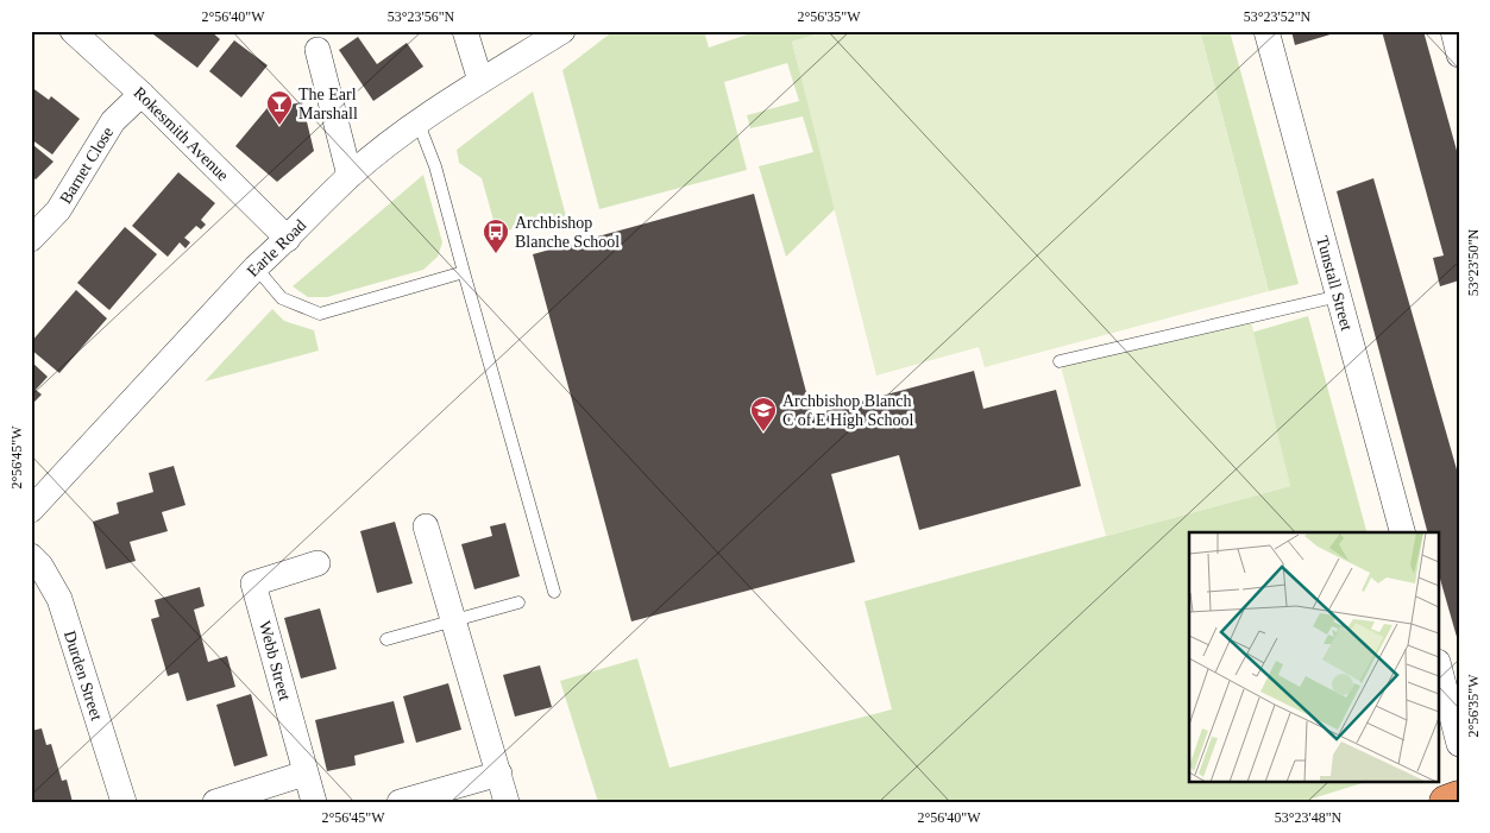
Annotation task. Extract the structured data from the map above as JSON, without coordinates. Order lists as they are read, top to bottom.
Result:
{
  "streets": {
    "street": [
      "Rokesmith Avenue",
      "Barnet Close",
      "Earle Road",
      "Tunstall Street",
      "Webb Street",
      "Durden Street"
    ]
  },
  "crossings": [
    ["Rokesmith Avenue", "Barnet Close"],
    ["Rokesmith Avenue", "Earle Road"]
  ],
  "places": {
    "bar": ["The Earl Marshall"],
    "bus stop": ["Archbishop Blanche School"],
    "school or university": ["Archbishop Blanch C of E High School"]
  },
  "coordinates": [
    "2°56'40\"W",
    "53°23'56\"N",
    "2°56'35\"W",
    "53°23'52\"N",
    "53°23'50\"N",
    "2°56'45\"W",
    "53°23'48\"N"
  ]
}
